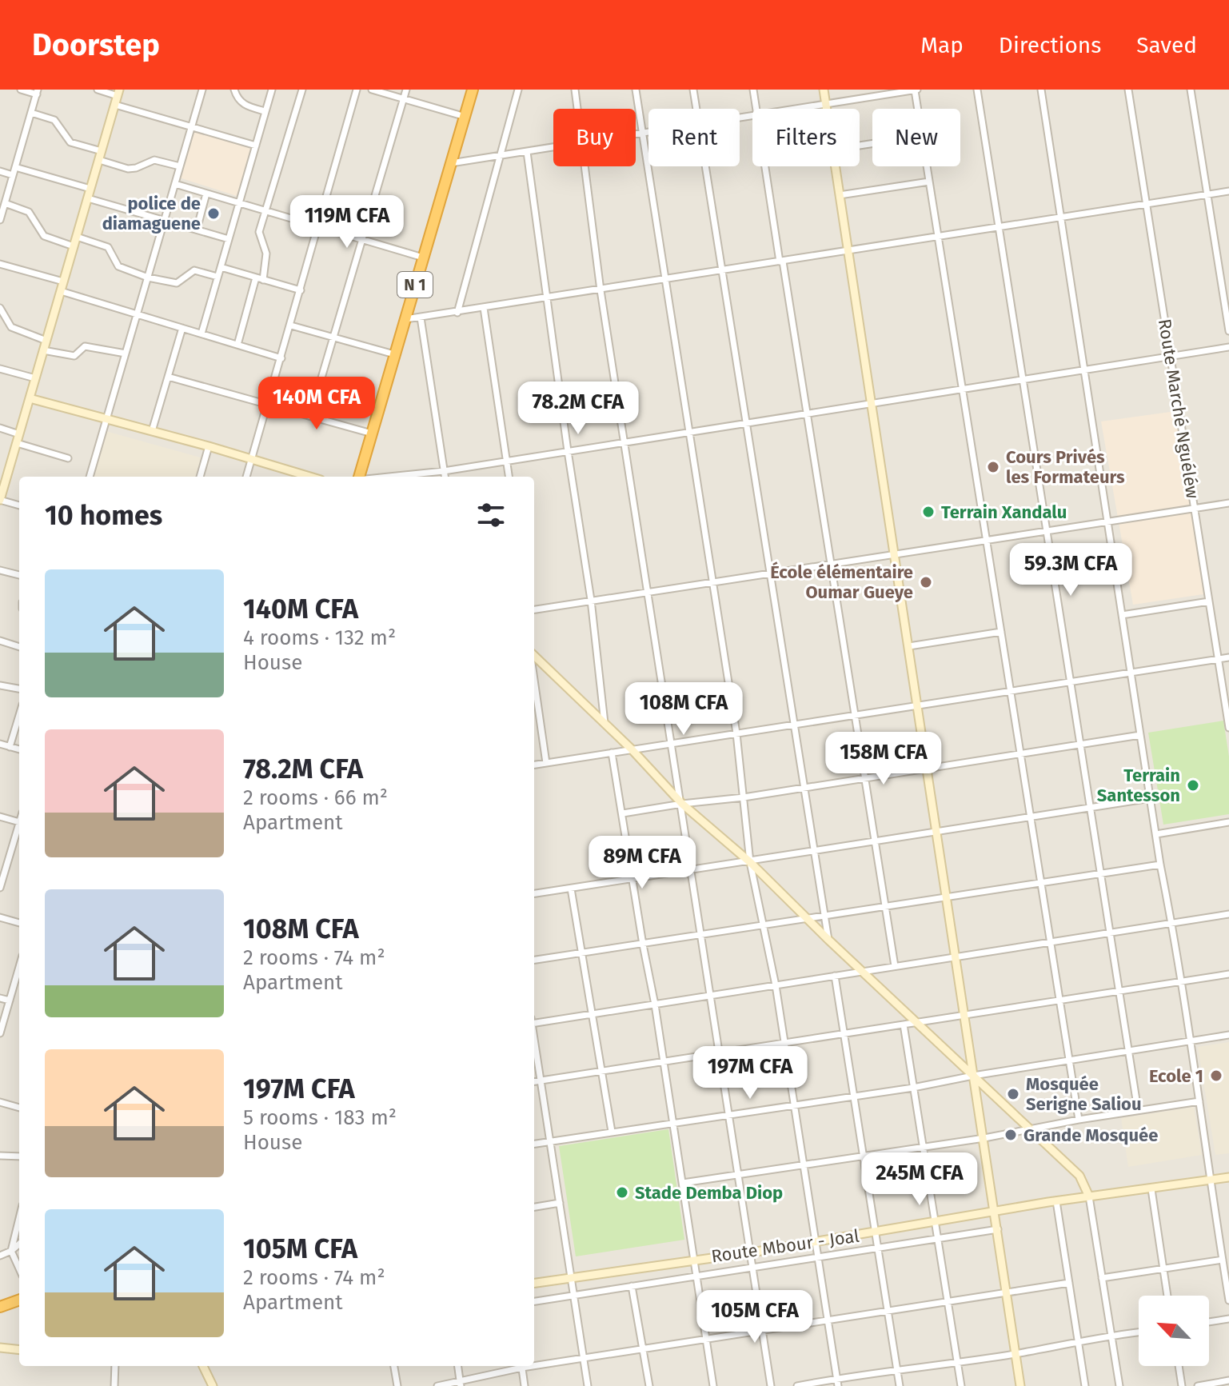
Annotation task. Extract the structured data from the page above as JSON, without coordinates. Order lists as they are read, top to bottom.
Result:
{
  "streets": {
    "highway": ["N 1"],
    "main road": ["Route Mbour - Joal"],
    "street": ["Route Marché Nguéléw"]
  },
  "places": [
    "police de diamaguene",
    "Cours Privés les Formateurs",
    "Terrain Xandalu",
    "École élémentaire Oumar Gueye",
    "Terrain Santesson",
    "Ecole 1",
    "Mosquée Serigne Saliou",
    "Grande Mosquée",
    "Stade Demba Diop"
  ],
  "north": "top left",
  "page": {
    "header": "Doorstep",
    "nav": ["Map", "Directions", "Saved"],
    "chip": [
      "Buy",
      "Rent",
      "Filters",
      "New"
    ],
    "price": [
      "119M CFA",
      "140M CFA",
      "78.2M CFA",
      "59.3M CFA",
      "108M CFA",
      "158M CFA",
      "89M CFA",
      "197M CFA",
      "245M CFA",
      "105M CFA"
    ],
    "heading": "10 homes",
    "list": [
      {
        "name": "140M CFA",
        "note": "4 rooms · 132 m² · House"
      },
      {
        "name": "78.2M CFA",
        "note": "2 rooms · 66 m² · Apartment"
      },
      {
        "name": "108M CFA",
        "note": "2 rooms · 74 m² · Apartment"
      },
      {
        "name": "197M CFA",
        "note": "5 rooms · 183 m² · House"
      },
      {
        "name": "105M CFA",
        "note": "2 rooms · 74 m² · Apartment"
      }
    ]
  }
}
